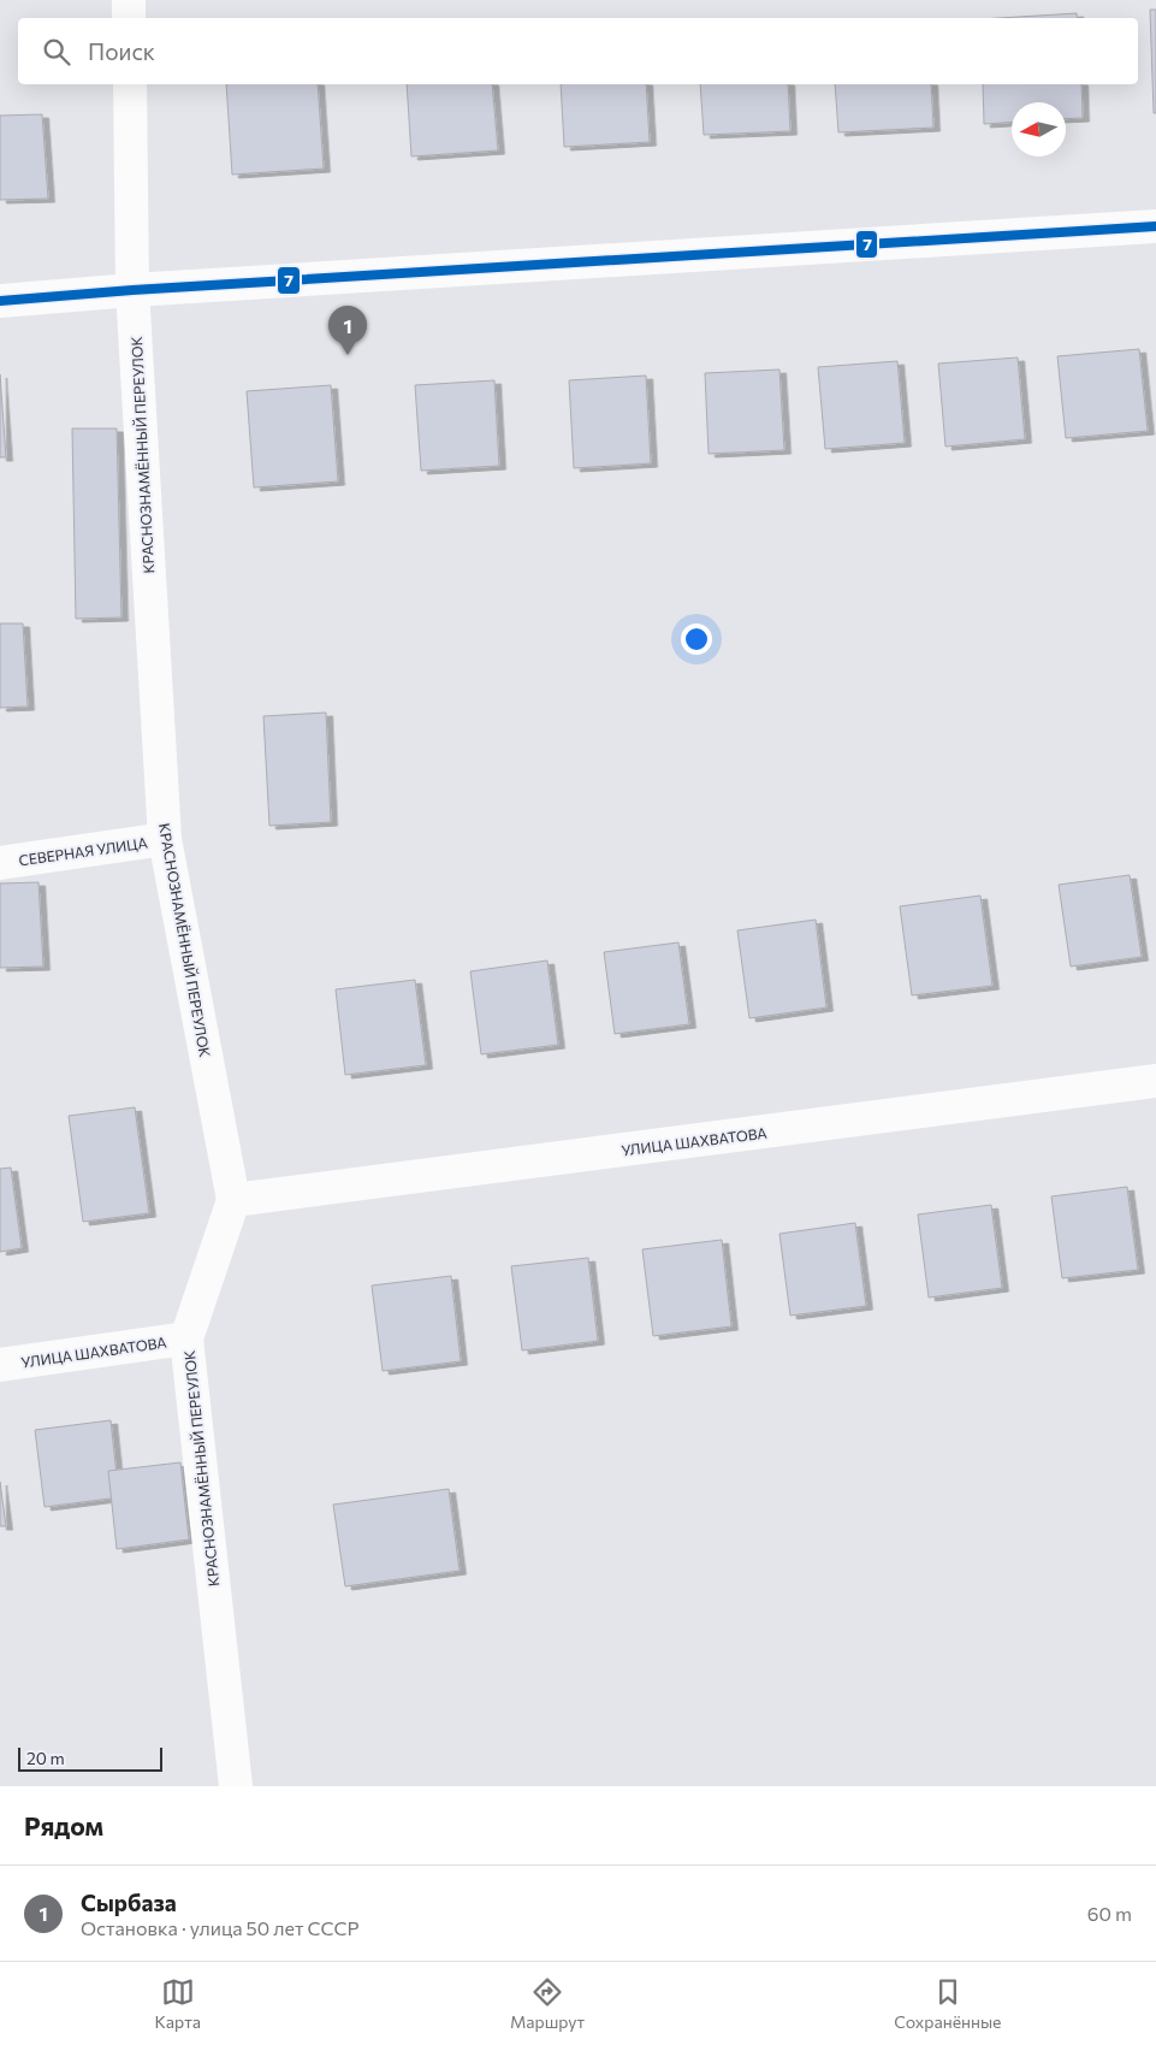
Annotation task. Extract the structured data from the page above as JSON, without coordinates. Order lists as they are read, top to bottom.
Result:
{
  "streets": {
    "street": ["КРАСНОЗНАМЁННЫЙ ПЕРЕУЛОК", "СЕВЕРНАЯ УЛИЦА", "УЛИЦА ШАХВАТОВА"]
  },
  "crossings": [
    ["КРАСНОЗНАМЁННЫЙ ПЕРЕУЛОК", "СЕВЕРНАЯ УЛИЦА"],
    ["КРАСНОЗНАМЁННЫЙ ПЕРЕУЛОК", "УЛИЦА ШАХВАТОВА"]
  ],
  "lines": ["transit line 7"],
  "scale_bar": "20 m",
  "north": "left",
  "page": {
    "search": "Поиск",
    "pins": "1",
    "scale": "20 m",
    "heading": "Рядом",
    "list": [
      {
        "mark": "1",
        "name": "Сырбаза",
        "note": "Остановка · улица 50 лет СССР",
        "value": "60 m"
      }
    ],
    "nav": ["Карта", "Маршрут", "Сохранённые"]
  }
}
